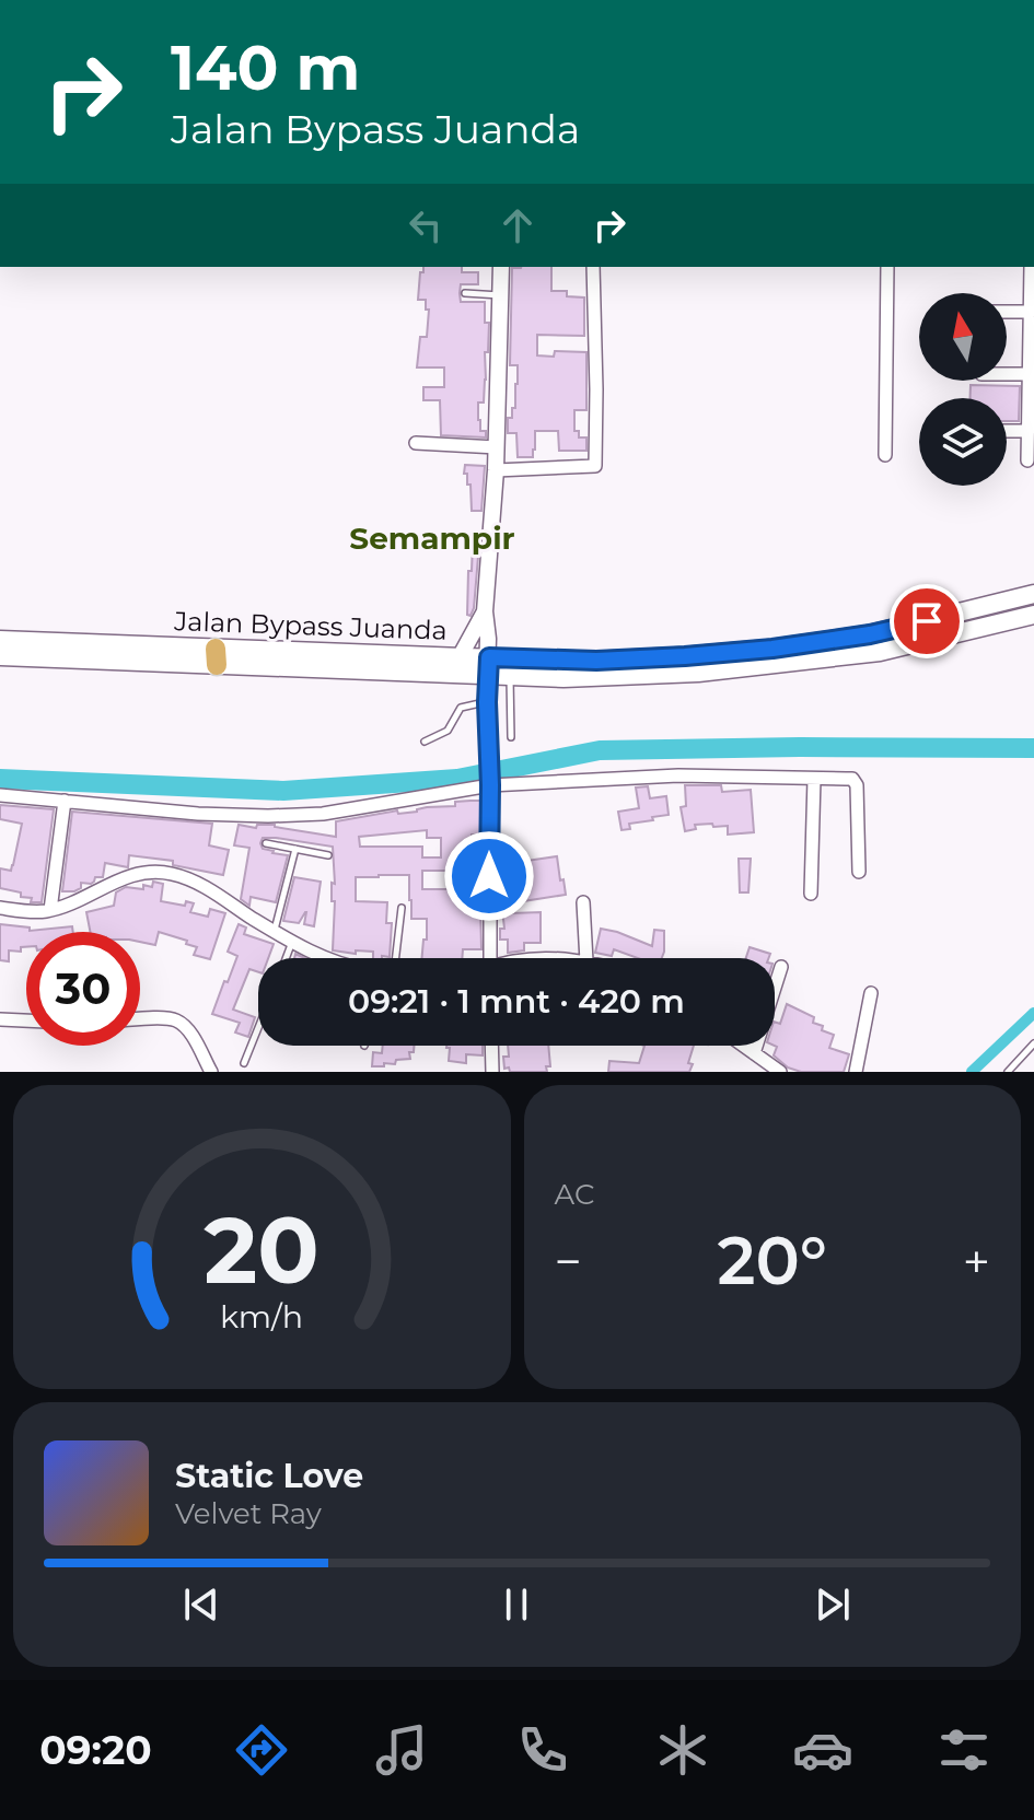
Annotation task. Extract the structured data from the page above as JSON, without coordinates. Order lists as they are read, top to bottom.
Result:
{
  "streets": {
    "main road": ["Jalan Bypass Juanda"]
  },
  "districts": ["Semampir"],
  "north": "top",
  "page": {
    "turn": ["140 m", "Jalan Bypass Juanda"],
    "limit": "30",
    "trip": "09:21 · 1 mnt · 420 m",
    "tile": "AC",
    "heat": ["−", "20°", "+"],
    "song": ["Static Love", "Velvet Ray"],
    "tabs": "09:20",
    "gauge": ["20", "km/h"]
  }
}
